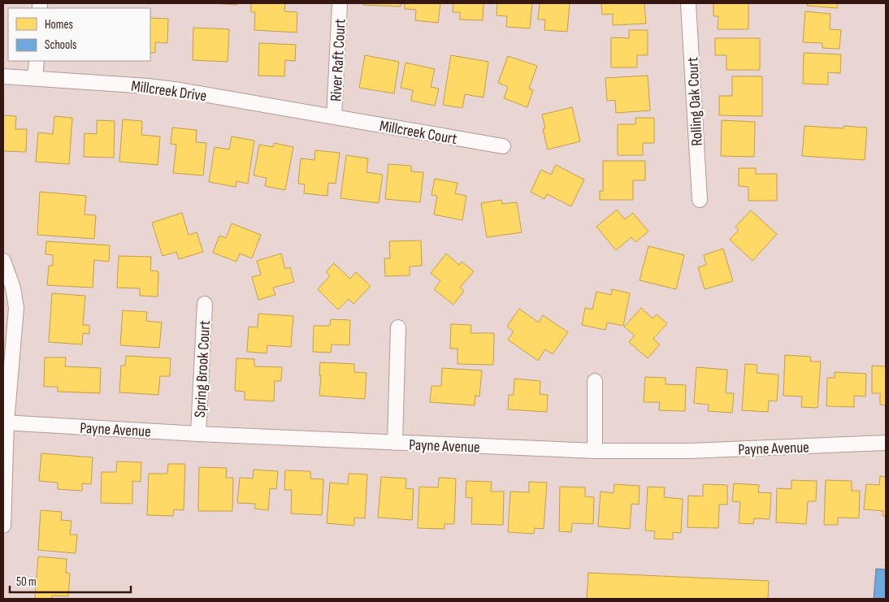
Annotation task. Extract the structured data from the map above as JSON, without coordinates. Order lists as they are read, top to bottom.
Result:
{
  "streets": {
    "street": [
      "River Raft Court",
      "Millcreek Drive",
      "Rolling Oak Court",
      "Millcreek Court",
      "Spring Brook Court",
      "Payne Avenue"
    ]
  },
  "crossings": [
    ["River Raft Court", "Millcreek Drive"],
    ["River Raft Court", "Millcreek Court"],
    ["Millcreek Drive", "Millcreek Court"],
    ["Spring Brook Court", "Payne Avenue"]
  ],
  "legend": ["Homes", "Schools"],
  "scale_bar": "50 m"
}
